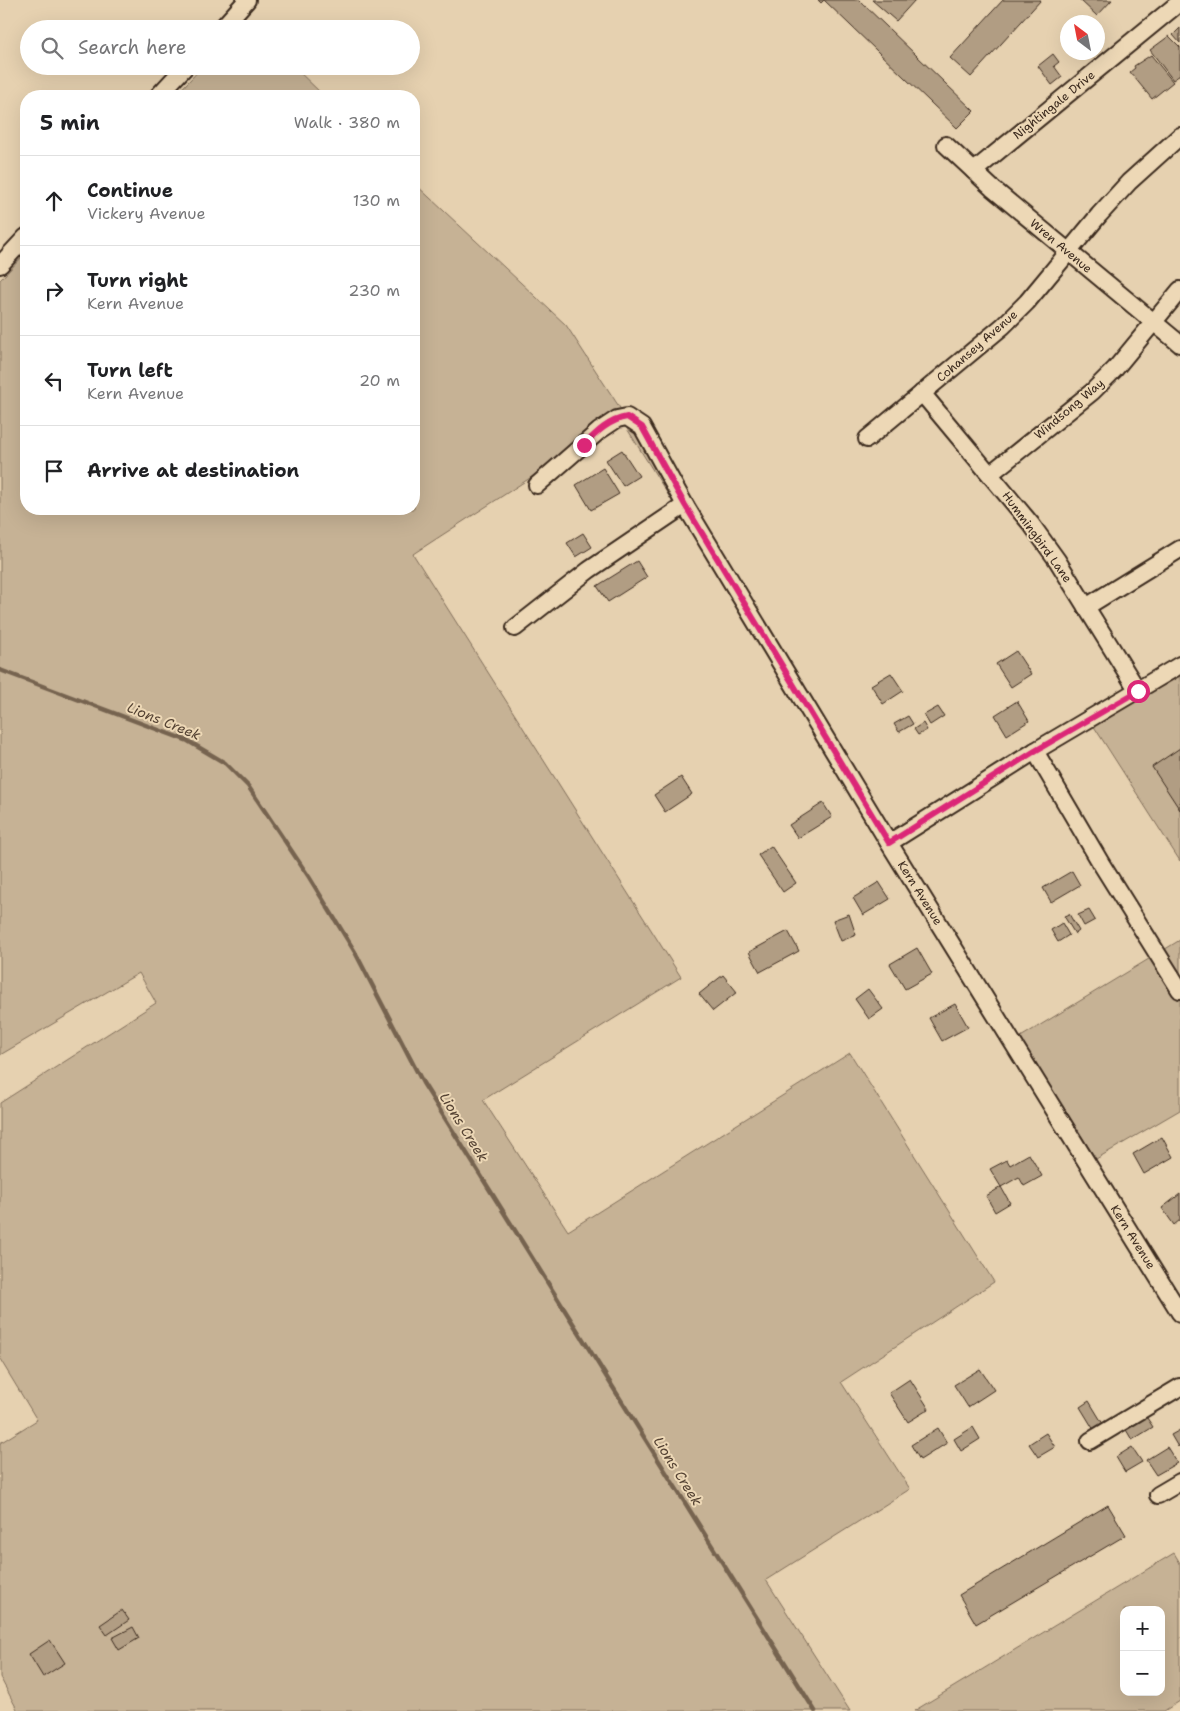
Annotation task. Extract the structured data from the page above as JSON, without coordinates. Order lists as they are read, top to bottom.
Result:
{
  "streets": {
    "street": [
      "Nightingale Drive",
      "Wren Avenue",
      "Cohansey Avenue",
      "Windsong Way",
      "Hummingbird Lane",
      "Kern Avenue"
    ]
  },
  "crossings": [
    ["Nightingale Drive", "Wren Avenue"],
    ["Wren Avenue", "Cohansey Avenue"],
    ["Wren Avenue", "Windsong Way"],
    ["Cohansey Avenue", "Hummingbird Lane"],
    ["Windsong Way", "Hummingbird Lane"]
  ],
  "water": ["Lions Creek"],
  "north": "top left",
  "page": {
    "search": "Search here",
    "heading": ["5 min", "Walk · 380 m"],
    "list": [
      ["Continue", "Vickery Avenue", "130 m"],
      ["Turn right", "Kern Avenue", "230 m"],
      ["Turn left", "Kern Avenue", "20 m"],
      "Arrive at destination"
    ],
    "map_buttons": ["+", "−"]
  }
}
